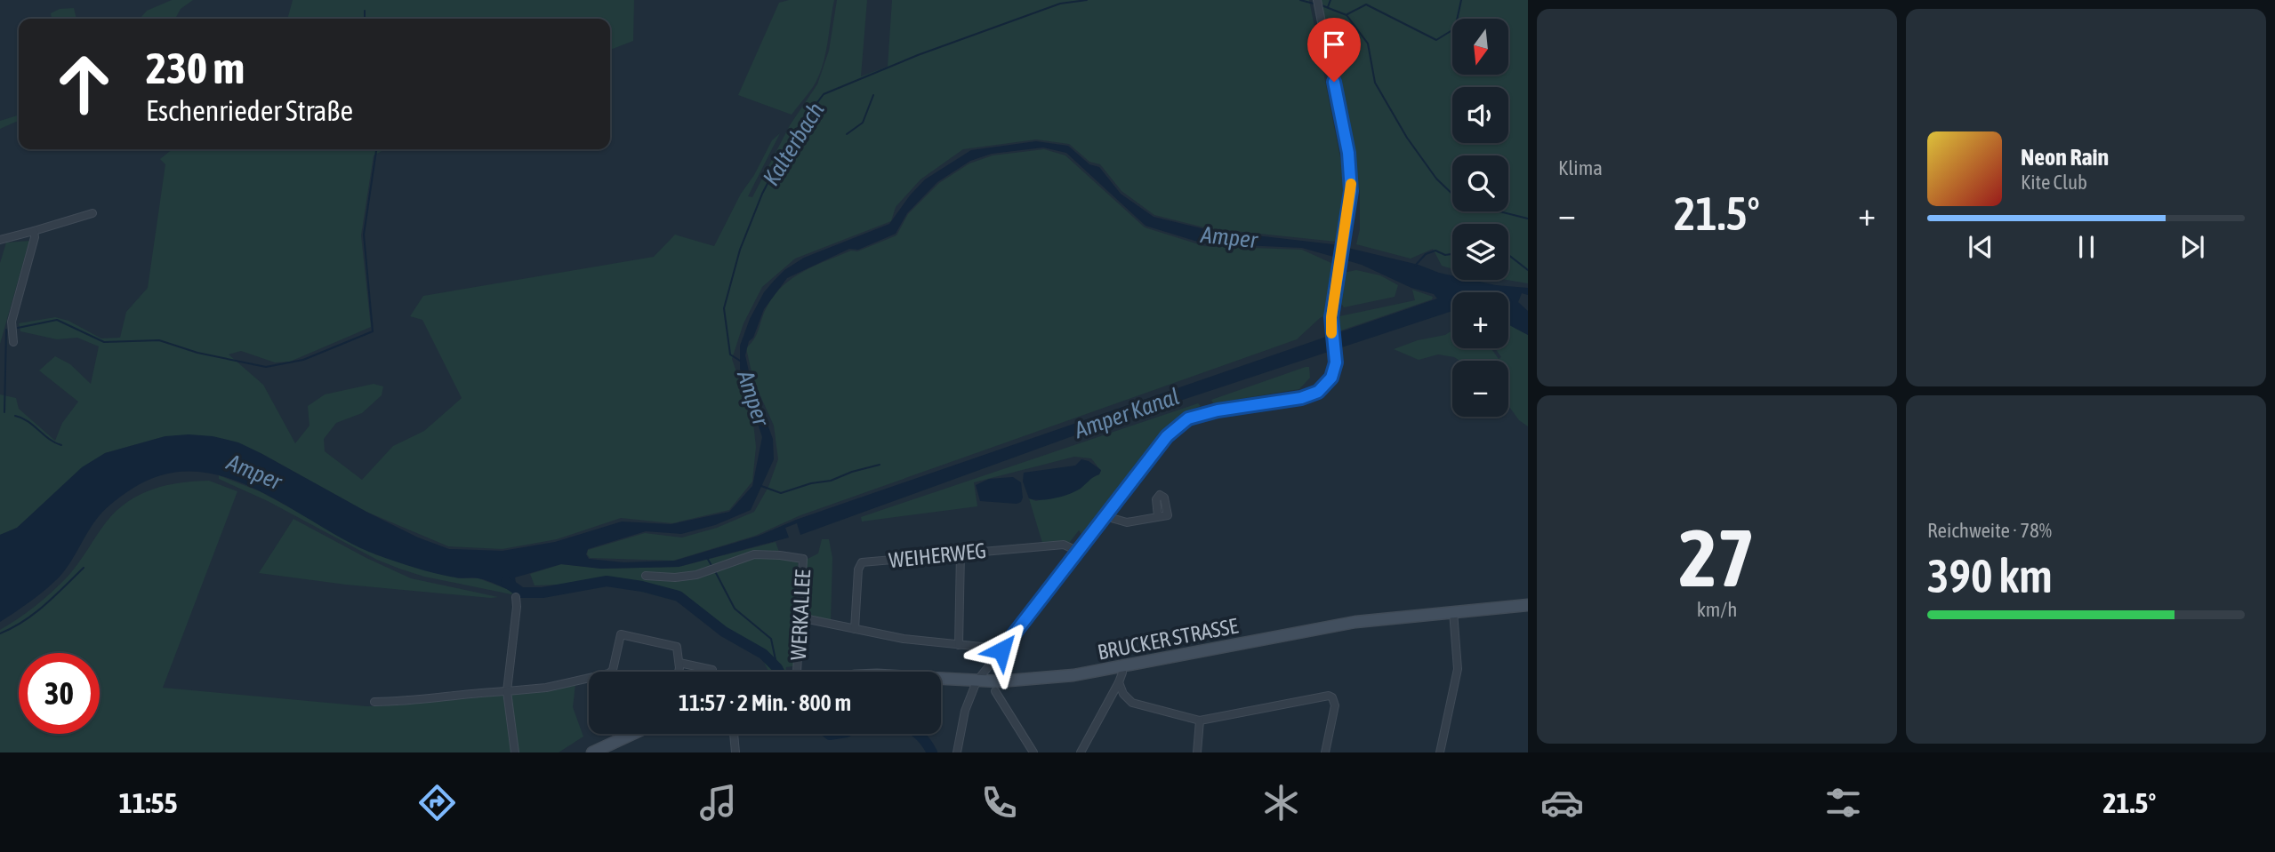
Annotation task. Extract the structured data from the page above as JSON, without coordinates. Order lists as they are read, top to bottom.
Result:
{
  "streets": {
    "main road": ["BRUCKER STRASSE"],
    "street": ["WEIHERWEG", "WERKALLEE"]
  },
  "water": ["Kalterbach", "Amper", "Amper Kanal"],
  "north": "bottom",
  "page": {
    "tile": [
      "Klima",
      ["27", "km/h"],
      ["Reichweite · 78%", "390 km"]
    ],
    "map_buttons": ["+", "−"],
    "turn": ["230 m", "Eschenrieder Straße"],
    "song": ["Neon Rain", "Kite Club"],
    "heat": ["−", "21.5°", "+"],
    "limit": "30",
    "trip": "11:57 · 2 Min. · 800 m",
    "tabs": ["11:55", "21.5°"]
  }
}
